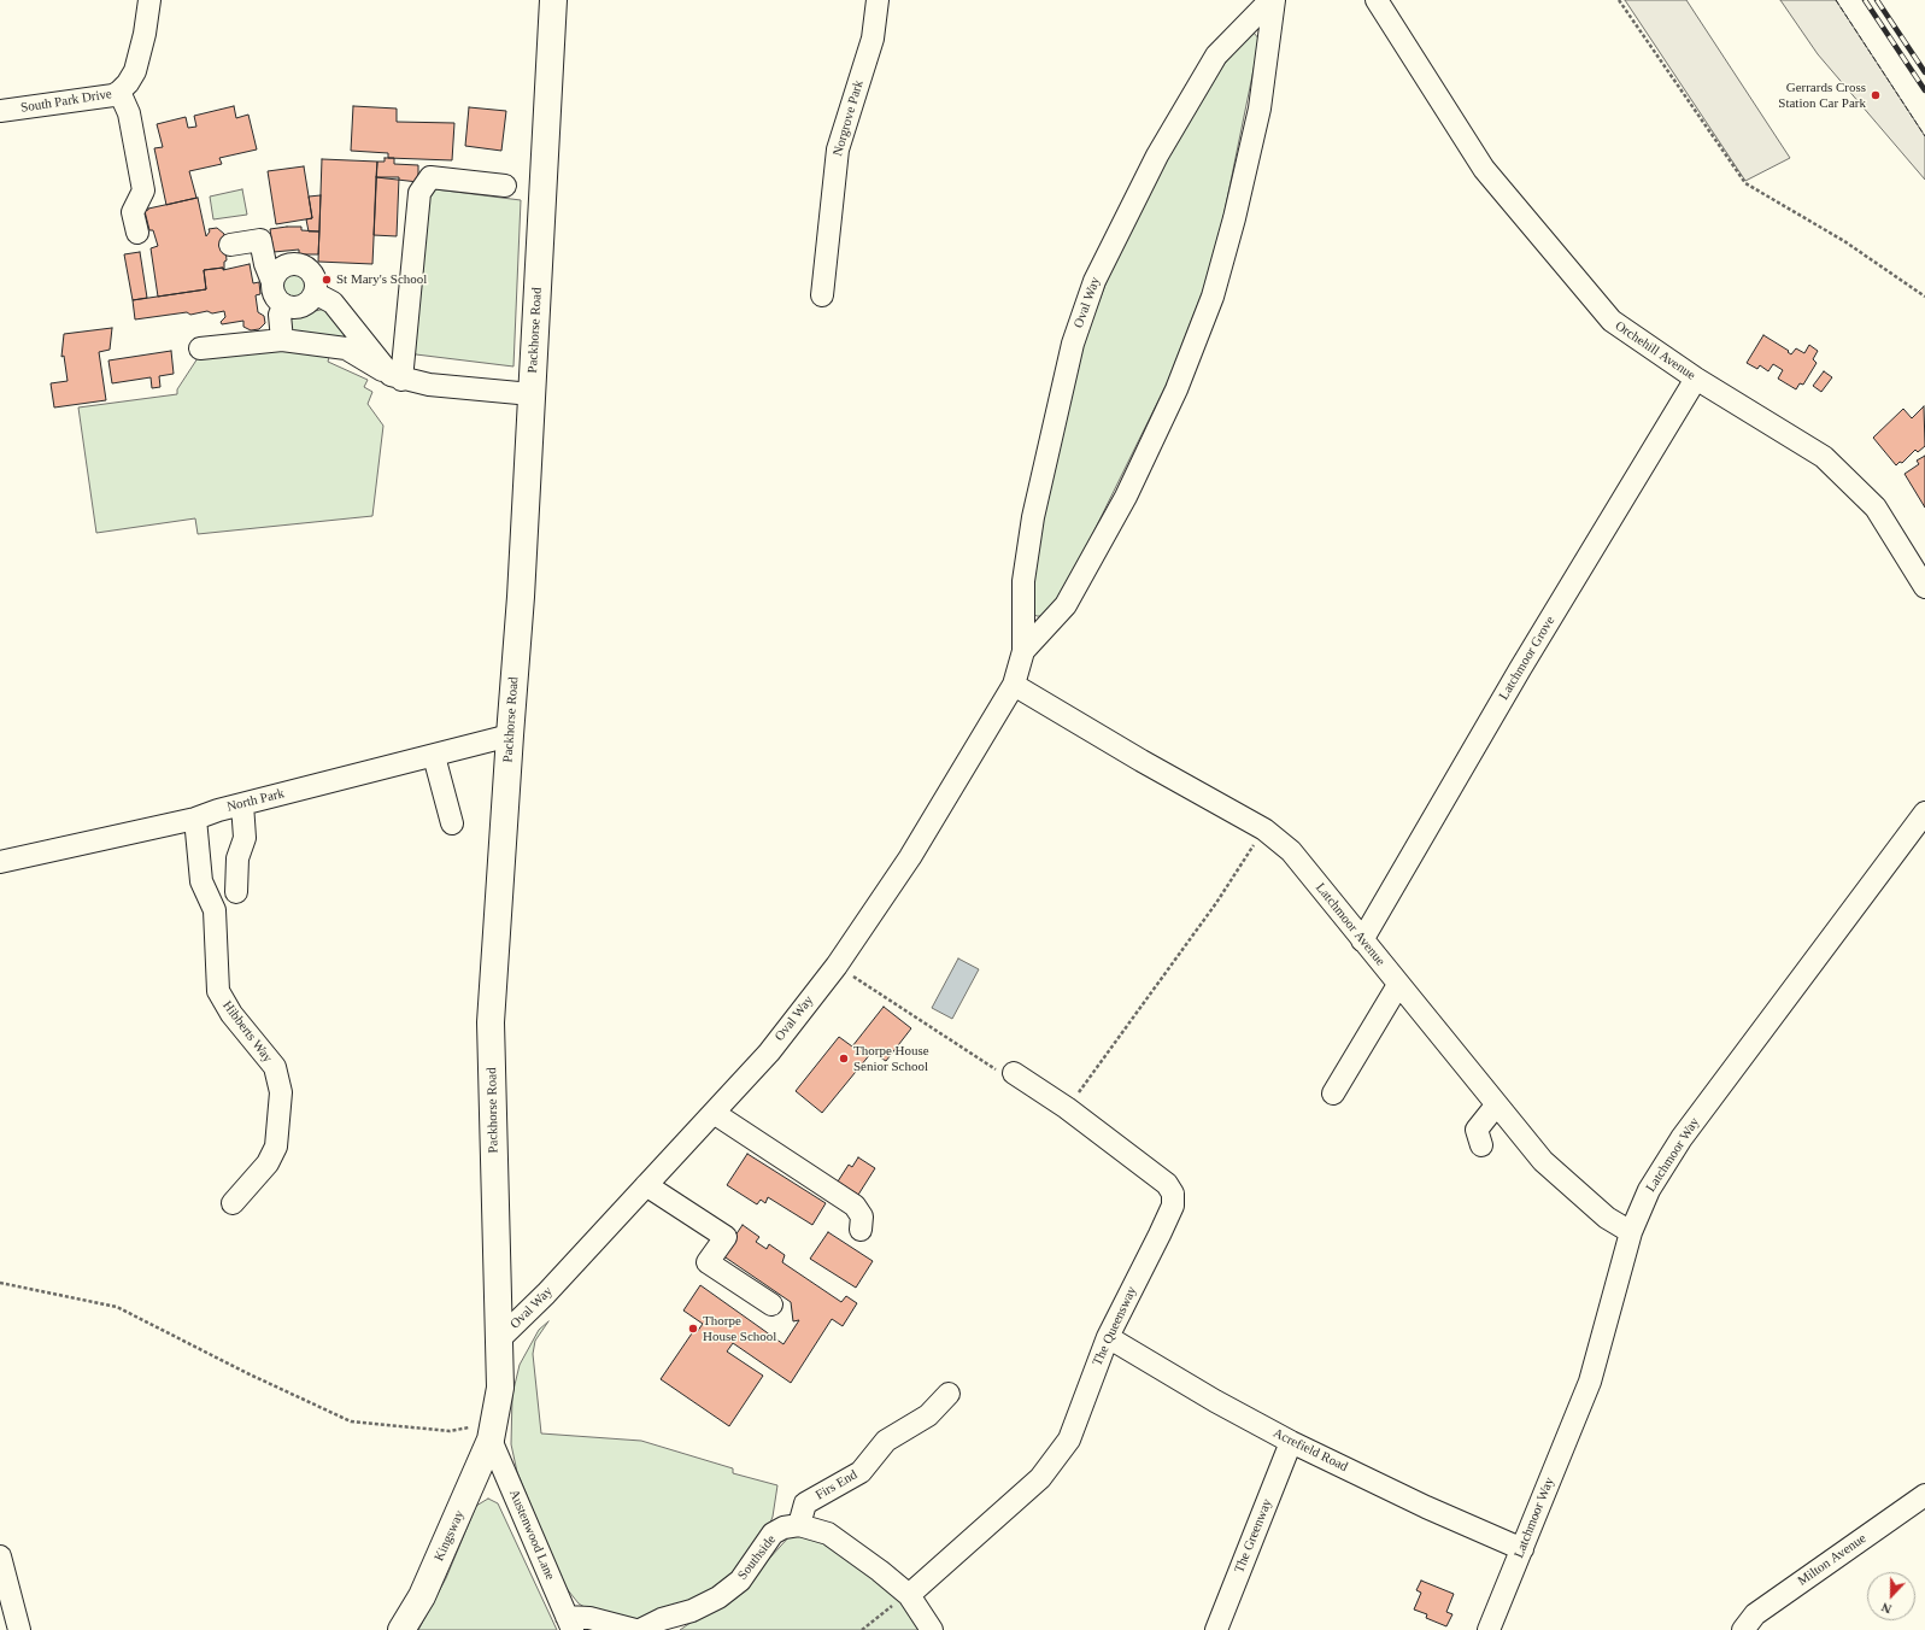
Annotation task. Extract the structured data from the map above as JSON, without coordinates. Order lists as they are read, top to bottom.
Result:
{
  "streets": {
    "main road": ["Packhorse Road", "Kingsway"],
    "street": [
      "South Park Drive",
      "Norgrove Park",
      "Oval Way",
      "Orchehill Avenue",
      "Latchmoor Grove",
      "North Park",
      "Latchmoor Avenue",
      "Hibberts Way",
      "Latchmoor Way",
      "The Queensway",
      "Acrefield Road",
      "Firs End",
      "Austenwood Lane",
      "The Greenway",
      "Southside",
      "Milton Avenue"
    ]
  },
  "crossings": [
    ["Oval Way", "Packhorse Road"],
    ["Oval Way", "Latchmoor Avenue"],
    ["Packhorse Road", "North Park"],
    ["Packhorse Road", "Austenwood Lane"],
    ["Packhorse Road", "Kingsway"],
    ["Orchehill Avenue", "Latchmoor Grove"],
    ["Latchmoor Grove", "Latchmoor Avenue"],
    ["North Park", "Hibberts Way"],
    ["Latchmoor Avenue", "Latchmoor Way"],
    ["Latchmoor Way", "Acrefield Road"],
    ["The Queensway", "Acrefield Road"],
    ["The Queensway", "Southside"],
    ["Acrefield Road", "The Greenway"],
    ["Firs End", "Southside"],
    ["Austenwood Lane", "Kingsway"]
  ],
  "places": [
    "Gerrards Cross Station Car Park",
    "St Mary's School",
    "Thorpe House Senior School",
    "Thorpe House School"
  ],
  "north": "bottom"
}
